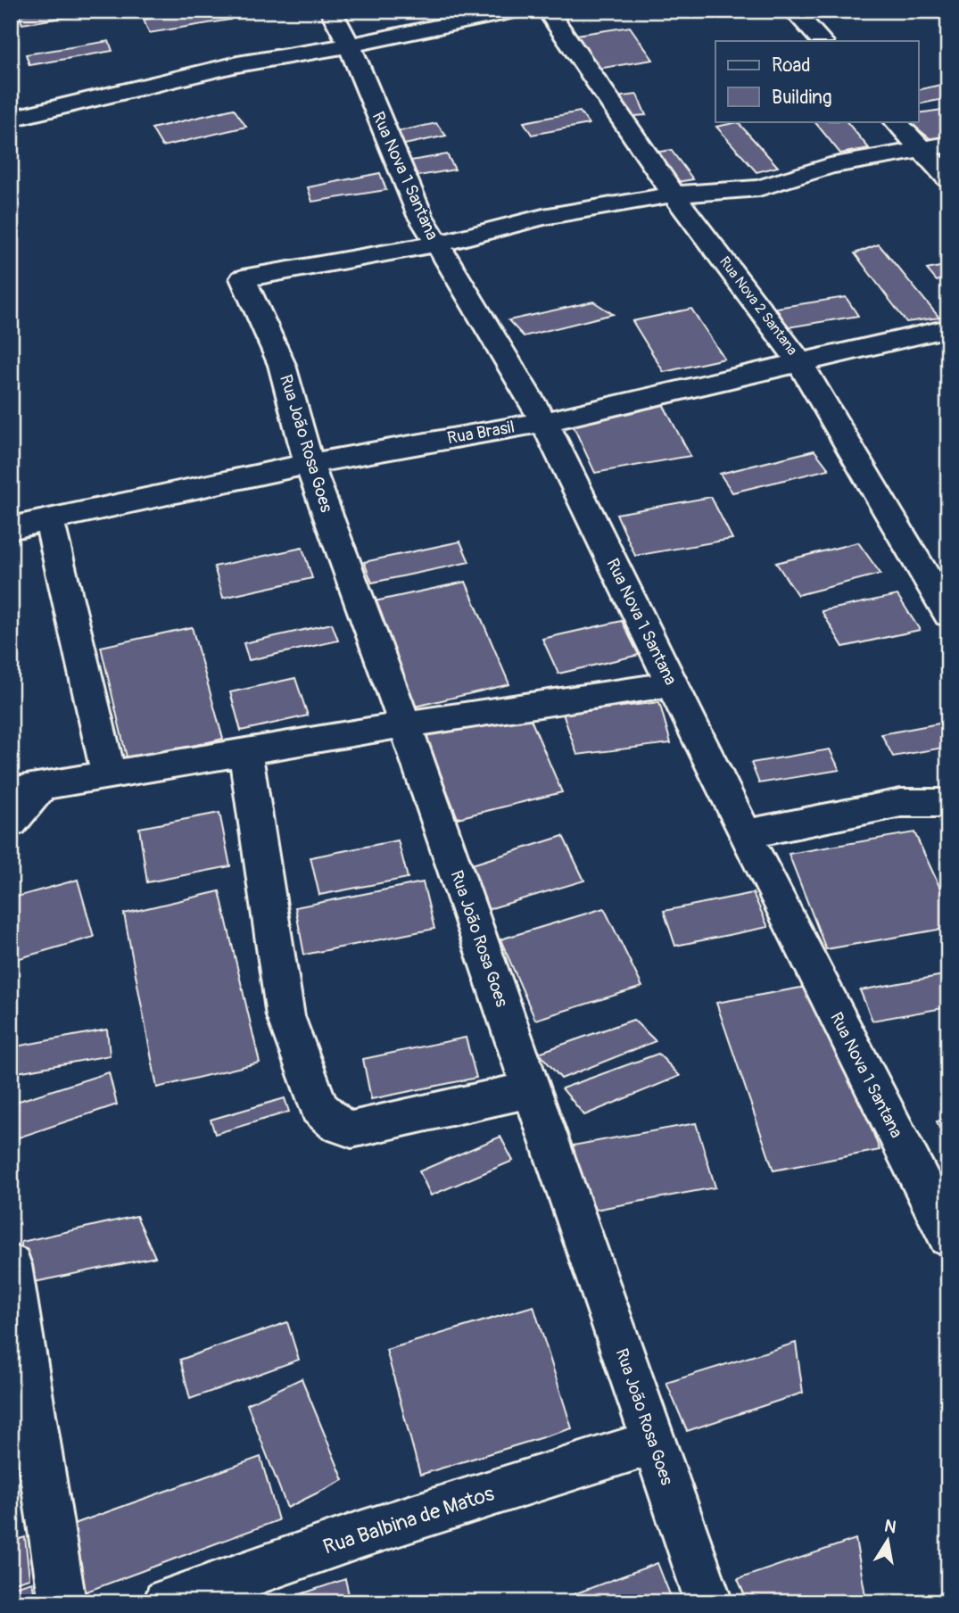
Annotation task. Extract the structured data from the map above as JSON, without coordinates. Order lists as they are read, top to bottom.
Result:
{
  "streets": {
    "street": [
      "Rua Nova 1 Santana",
      "Rua Nova 2 Santana",
      "Rua Brasil",
      "Rua João Rosa Goes",
      "Rua Balbina de Matos"
    ]
  },
  "crossings": [
    ["Rua Nova 1 Santana", "Rua Brasil"],
    ["Rua Nova 1 Santana", "Rua João Rosa Goes"],
    ["Rua Nova 2 Santana", "Rua Brasil"],
    ["Rua Brasil", "Rua João Rosa Goes"],
    ["Rua João Rosa Goes", "Rua Balbina de Matos"]
  ],
  "legend": ["Road", "Building"],
  "north": "top"
}
